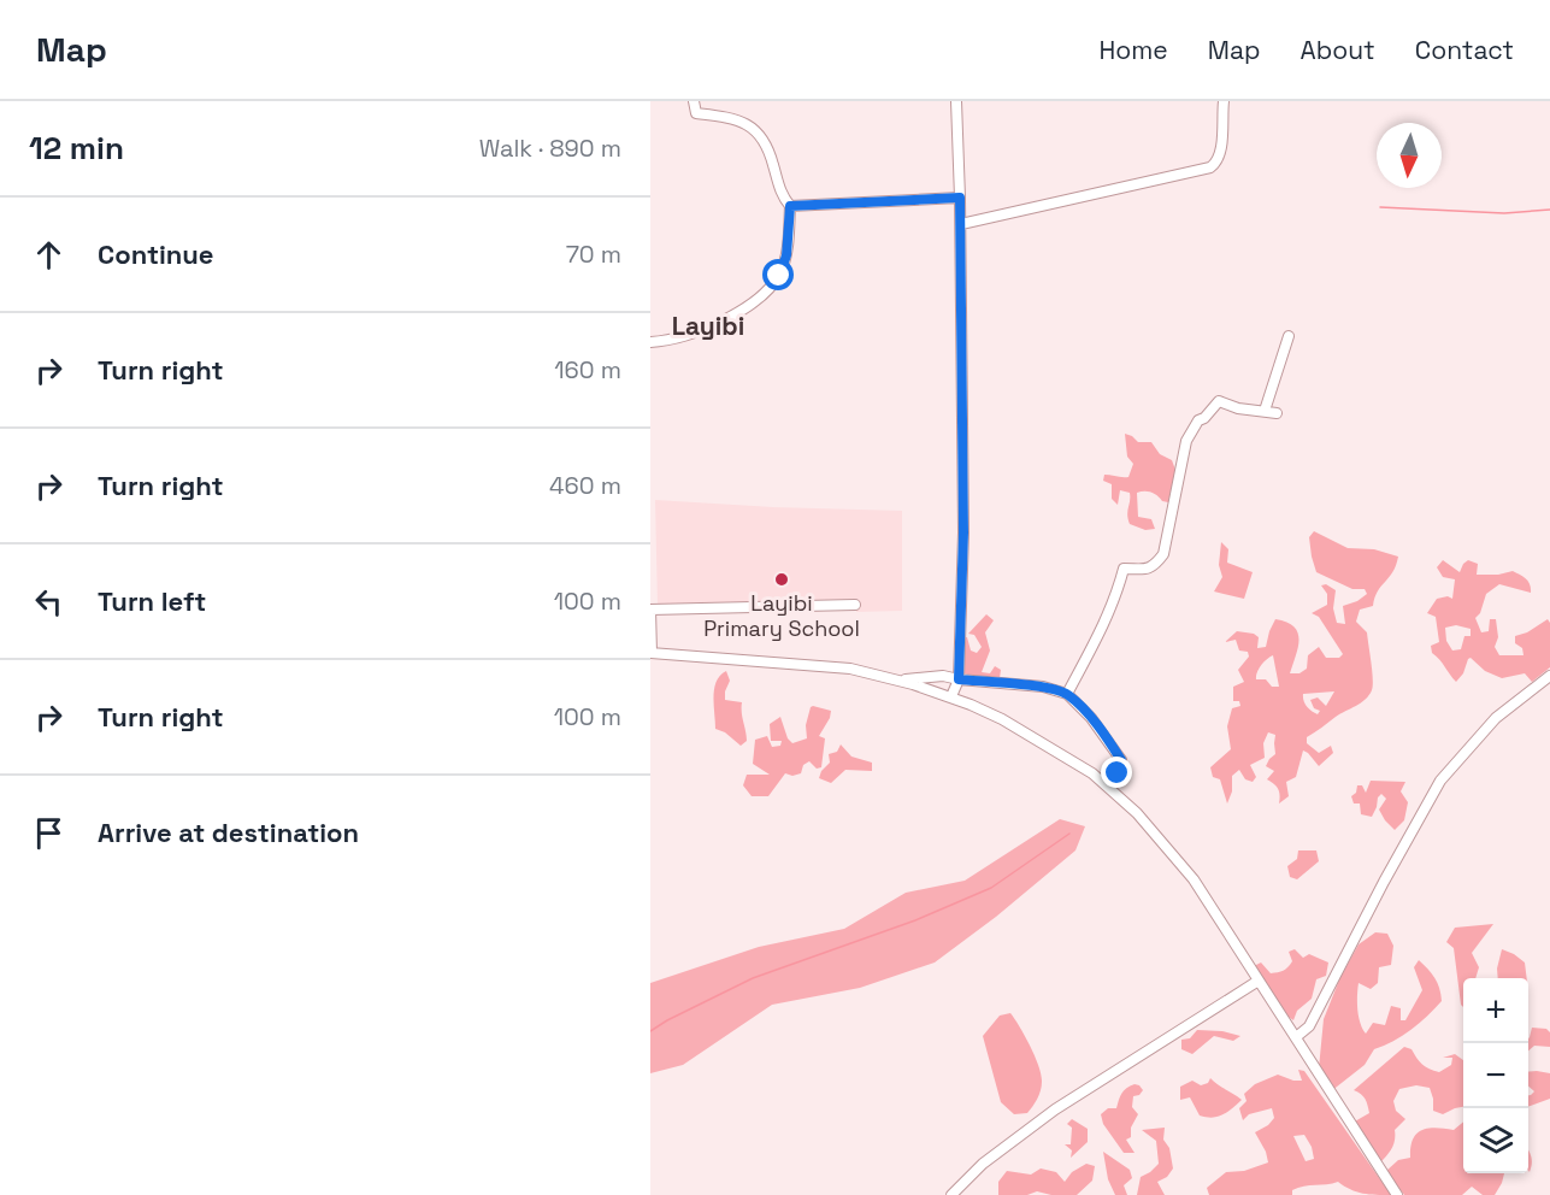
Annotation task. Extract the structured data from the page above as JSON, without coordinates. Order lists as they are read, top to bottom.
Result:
{
  "districts": ["Layibi"],
  "places": ["Layibi Primary School"],
  "north": "bottom",
  "page": {
    "header": "Map",
    "nav": [
      "Home",
      "Map",
      "About",
      "Contact"
    ],
    "heading": ["12 min", "Walk · 890 m"],
    "list": [
      ["Continue", "70 m"],
      ["Turn right", "160 m"],
      ["Turn right", "460 m"],
      ["Turn left", "100 m"],
      ["Turn right", "100 m"],
      "Arrive at destination"
    ],
    "map_buttons": ["+", "−"]
  }
}
